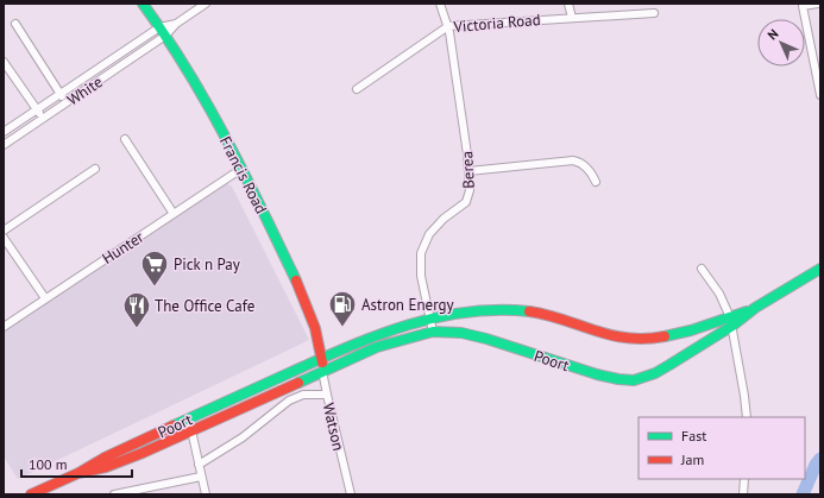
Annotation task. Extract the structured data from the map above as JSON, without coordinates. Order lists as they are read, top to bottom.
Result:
{
  "streets": {
    "street": [
      "Victoria Road",
      "White",
      "Berea",
      "Francis Road",
      "Hunter",
      "Poort",
      "Watson"
    ]
  },
  "crossings": [
    ["Victoria Road", "Berea"],
    ["White", "Francis Road"],
    ["Berea", "Poort"],
    ["Francis Road", "Hunter"],
    ["Francis Road", "Poort"],
    ["Francis Road", "Watson"],
    ["Poort", "Watson"]
  ],
  "places": {
    "supermarket": ["Pick n Pay"],
    "fuel station": ["Astron Energy"],
    "restaurant": ["The Office Cafe"]
  },
  "legend": ["Fast", "Jam"],
  "scale_bar": "100 m",
  "north": "top left"
}
